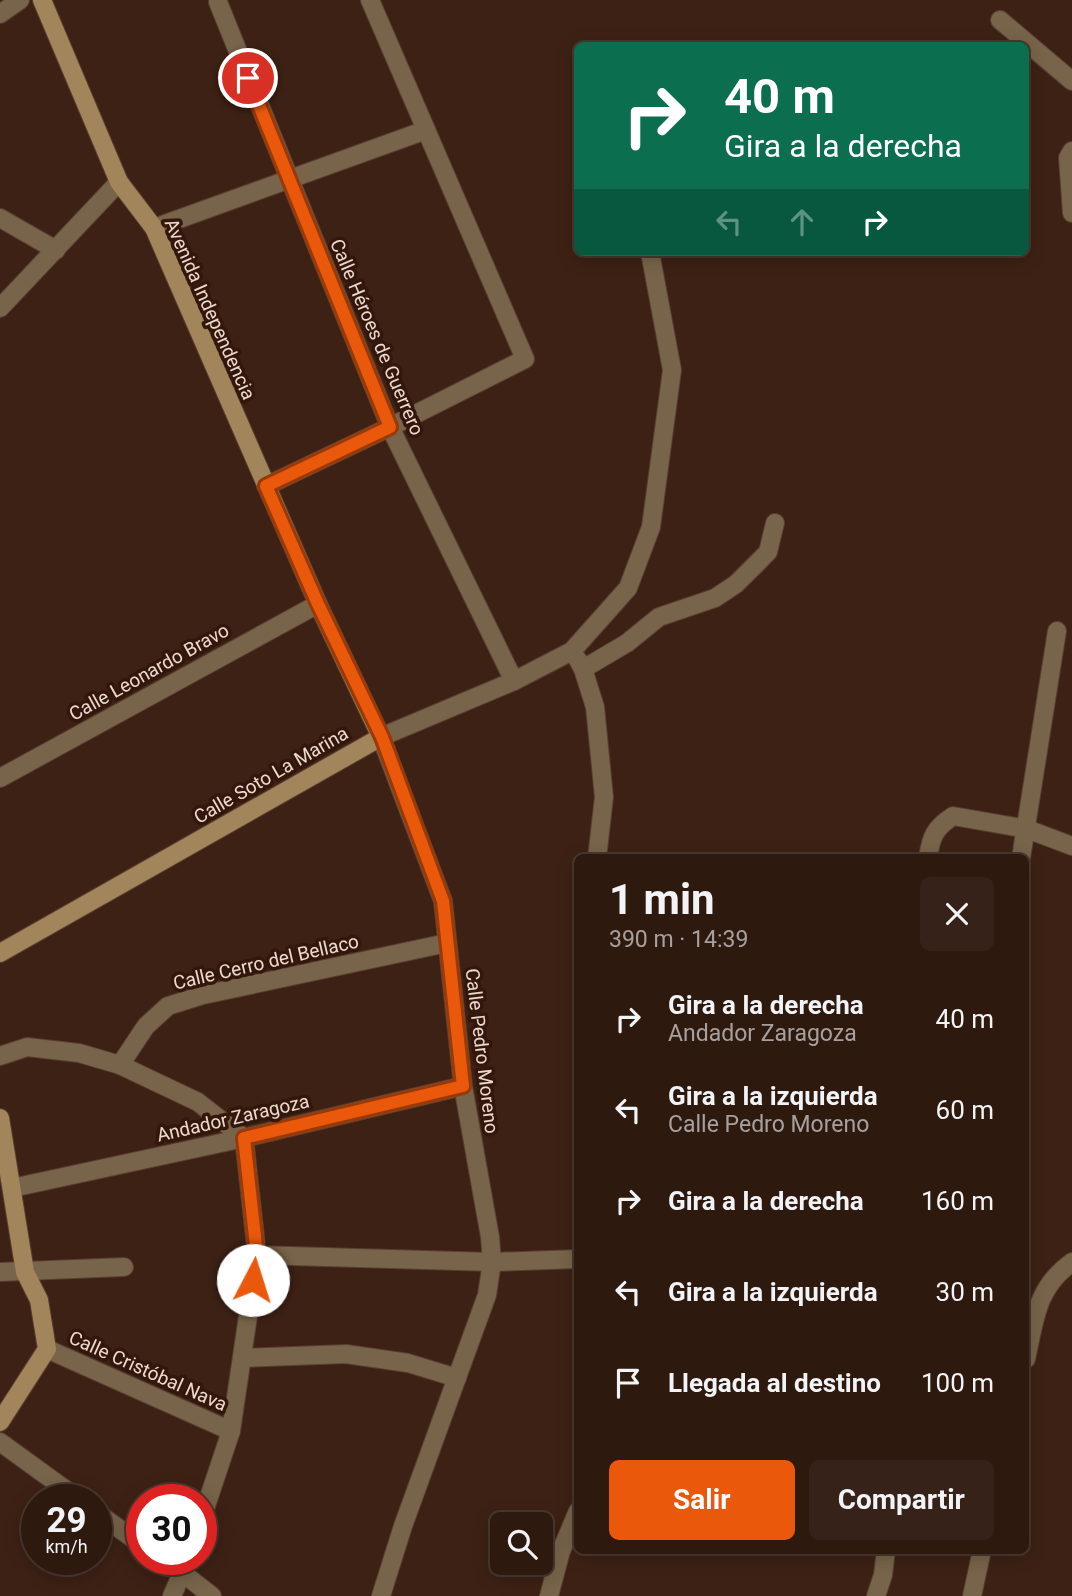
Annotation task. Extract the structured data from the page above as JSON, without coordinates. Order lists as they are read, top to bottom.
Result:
{
  "streets": {
    "street": [
      "Avenida Independencia",
      "Calle Héroes de Guerrero",
      "Calle Leonardo Bravo",
      "Calle Soto La Marina",
      "Calle Cerro del Bellaco",
      "Calle Pedro Moreno",
      "Andador Zaragoza",
      "Calle Cristóbal Nava"
    ]
  },
  "crossings": [
    ["Avenida Independencia", "Calle Pedro Moreno"],
    ["Calle Héroes de Guerrero", "Calle Soto La Marina"],
    ["Calle Leonardo Bravo", "Calle Pedro Moreno"],
    ["Calle Soto La Marina", "Calle Pedro Moreno"],
    ["Calle Cerro del Bellaco", "Calle Pedro Moreno"],
    ["Calle Pedro Moreno", "Andador Zaragoza"]
  ],
  "page": {
    "turn": ["40 m", "Gira a la derecha"],
    "heading": ["1 min", "390 m · 14:39"],
    "list": [
      {
        "name": "Gira a la derecha",
        "note": "Andador Zaragoza",
        "value": "40 m"
      },
      {
        "name": "Gira a la izquierda",
        "note": "Calle Pedro Moreno",
        "value": "60 m"
      },
      {
        "name": "Gira a la derecha",
        "value": "160 m"
      },
      {
        "name": "Gira a la izquierda",
        "value": "30 m"
      },
      {
        "name": "Llegada al destino",
        "value": "100 m"
      }
    ],
    "buttons": ["Salir", "Compartir"],
    "speed": "29 km/h",
    "limit": "30"
  }
}
